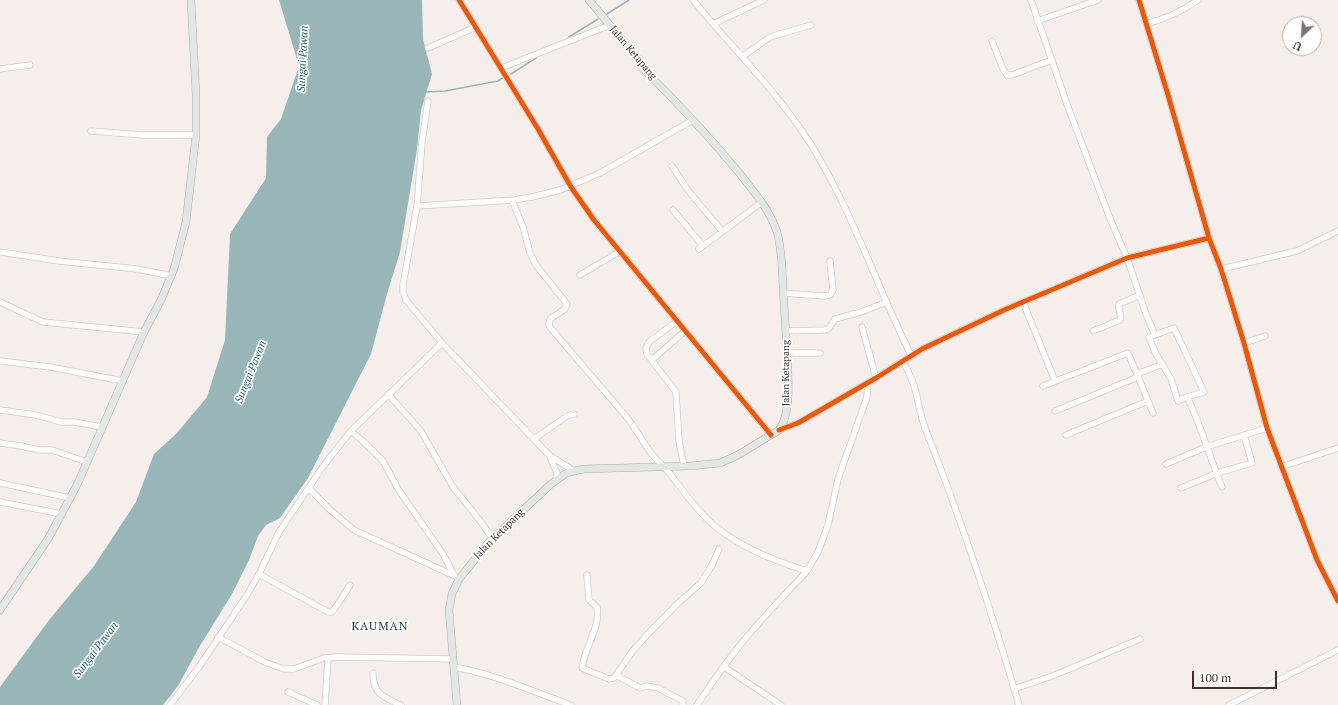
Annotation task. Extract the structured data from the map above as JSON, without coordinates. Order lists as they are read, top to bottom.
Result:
{
  "streets": {
    "main road": ["Jalan Ketapang"]
  },
  "districts": ["KAUMAN"],
  "water": ["Sungai Pawan"],
  "scale_bar": "100 m",
  "north": "bottom left"
}
